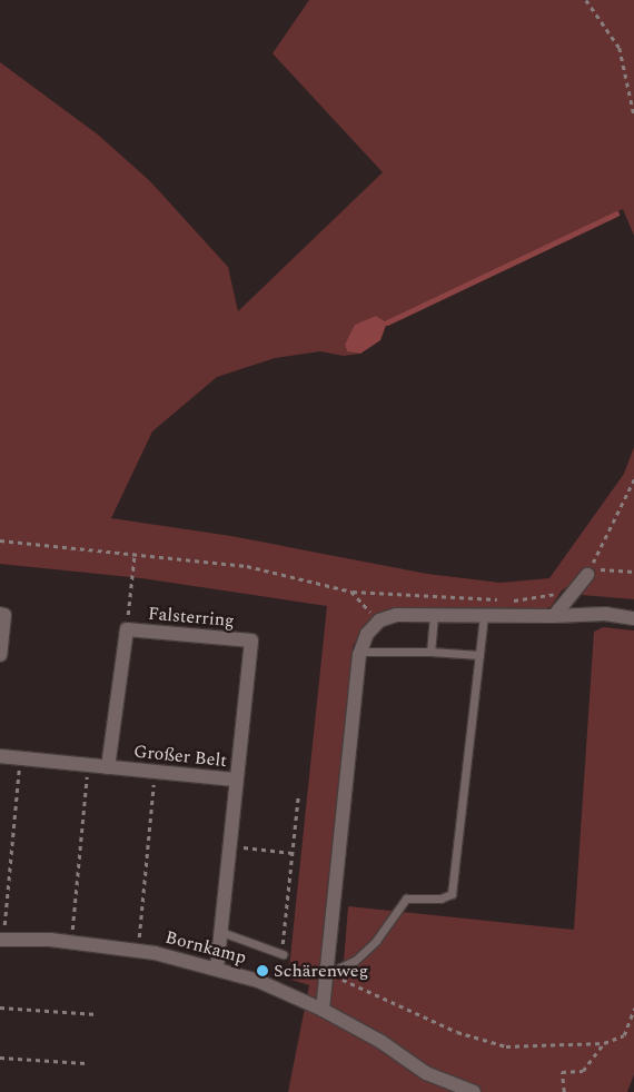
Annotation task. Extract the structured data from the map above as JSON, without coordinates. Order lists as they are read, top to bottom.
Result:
{
  "streets": {
    "street": ["Falsterring", "Großer Belt", "Bornkamp"]
  },
  "crossings": [
    ["Falsterring", "Großer Belt"],
    ["Großer Belt", "Bornkamp"]
  ],
  "places": ["Schärenweg"]
}
